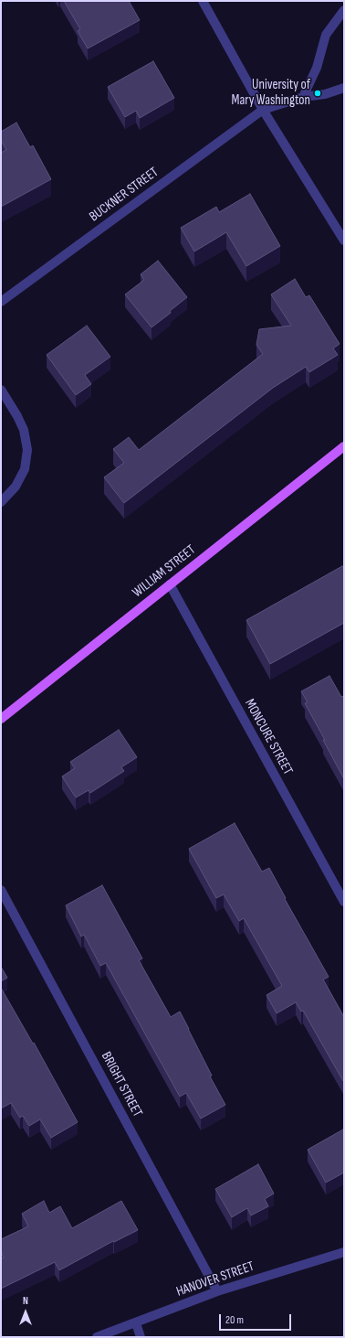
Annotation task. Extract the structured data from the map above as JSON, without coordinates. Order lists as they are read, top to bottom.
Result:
{
  "streets": {
    "main road": ["WILLIAM STREET"],
    "street": [
      "BUCKNER STREET",
      "MONCURE STREET",
      "BRIGHT STREET",
      "HANOVER STREET"
    ]
  },
  "crossings": [
    ["WILLIAM STREET", "MONCURE STREET"],
    ["BRIGHT STREET", "HANOVER STREET"]
  ],
  "places": ["University of Mary Washington"],
  "scale_bar": "20 m",
  "north": "top"
}
